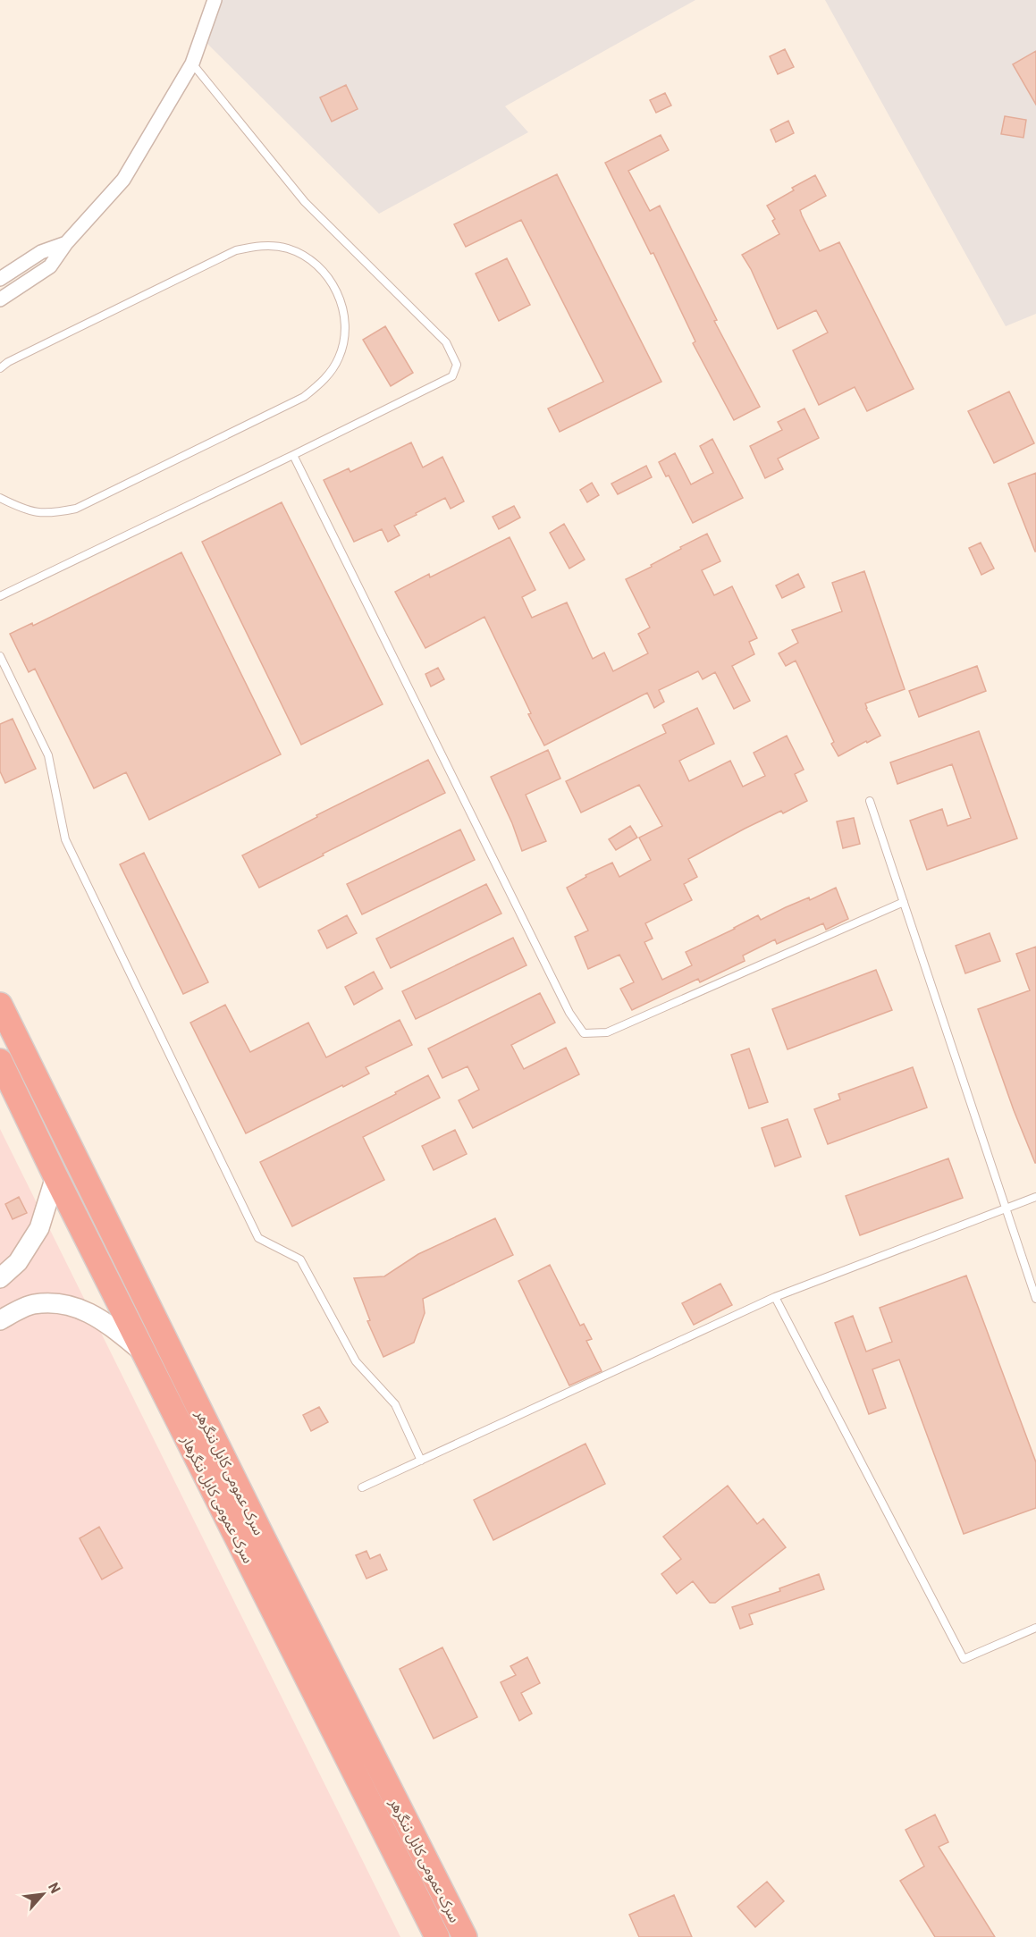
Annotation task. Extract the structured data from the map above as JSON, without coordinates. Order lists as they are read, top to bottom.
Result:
{
  "streets": {
    "highway": ["سرک عمومی کابل ننگرهر", "سرک عمومی کابل ننگرهار"]
  },
  "north": "top right"
}
